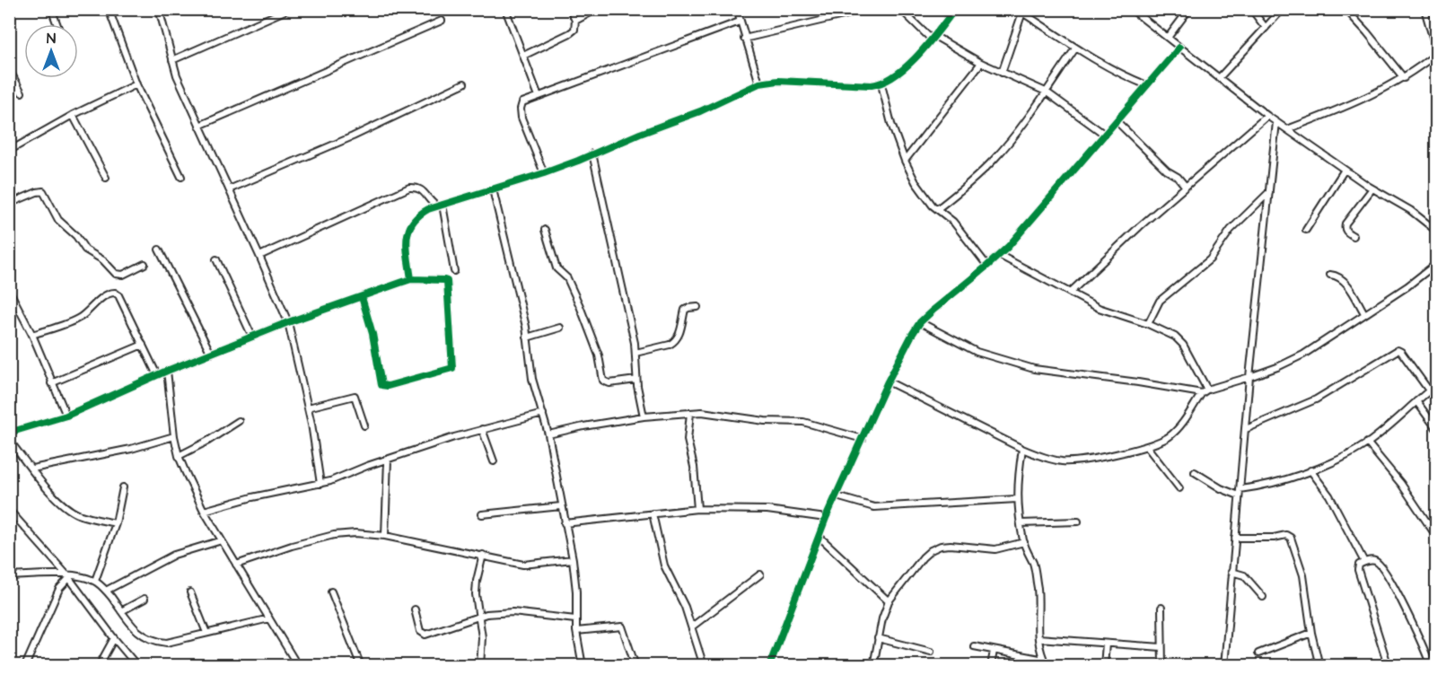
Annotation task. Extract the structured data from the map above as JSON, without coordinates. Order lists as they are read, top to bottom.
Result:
{
  "north": "top"
}
